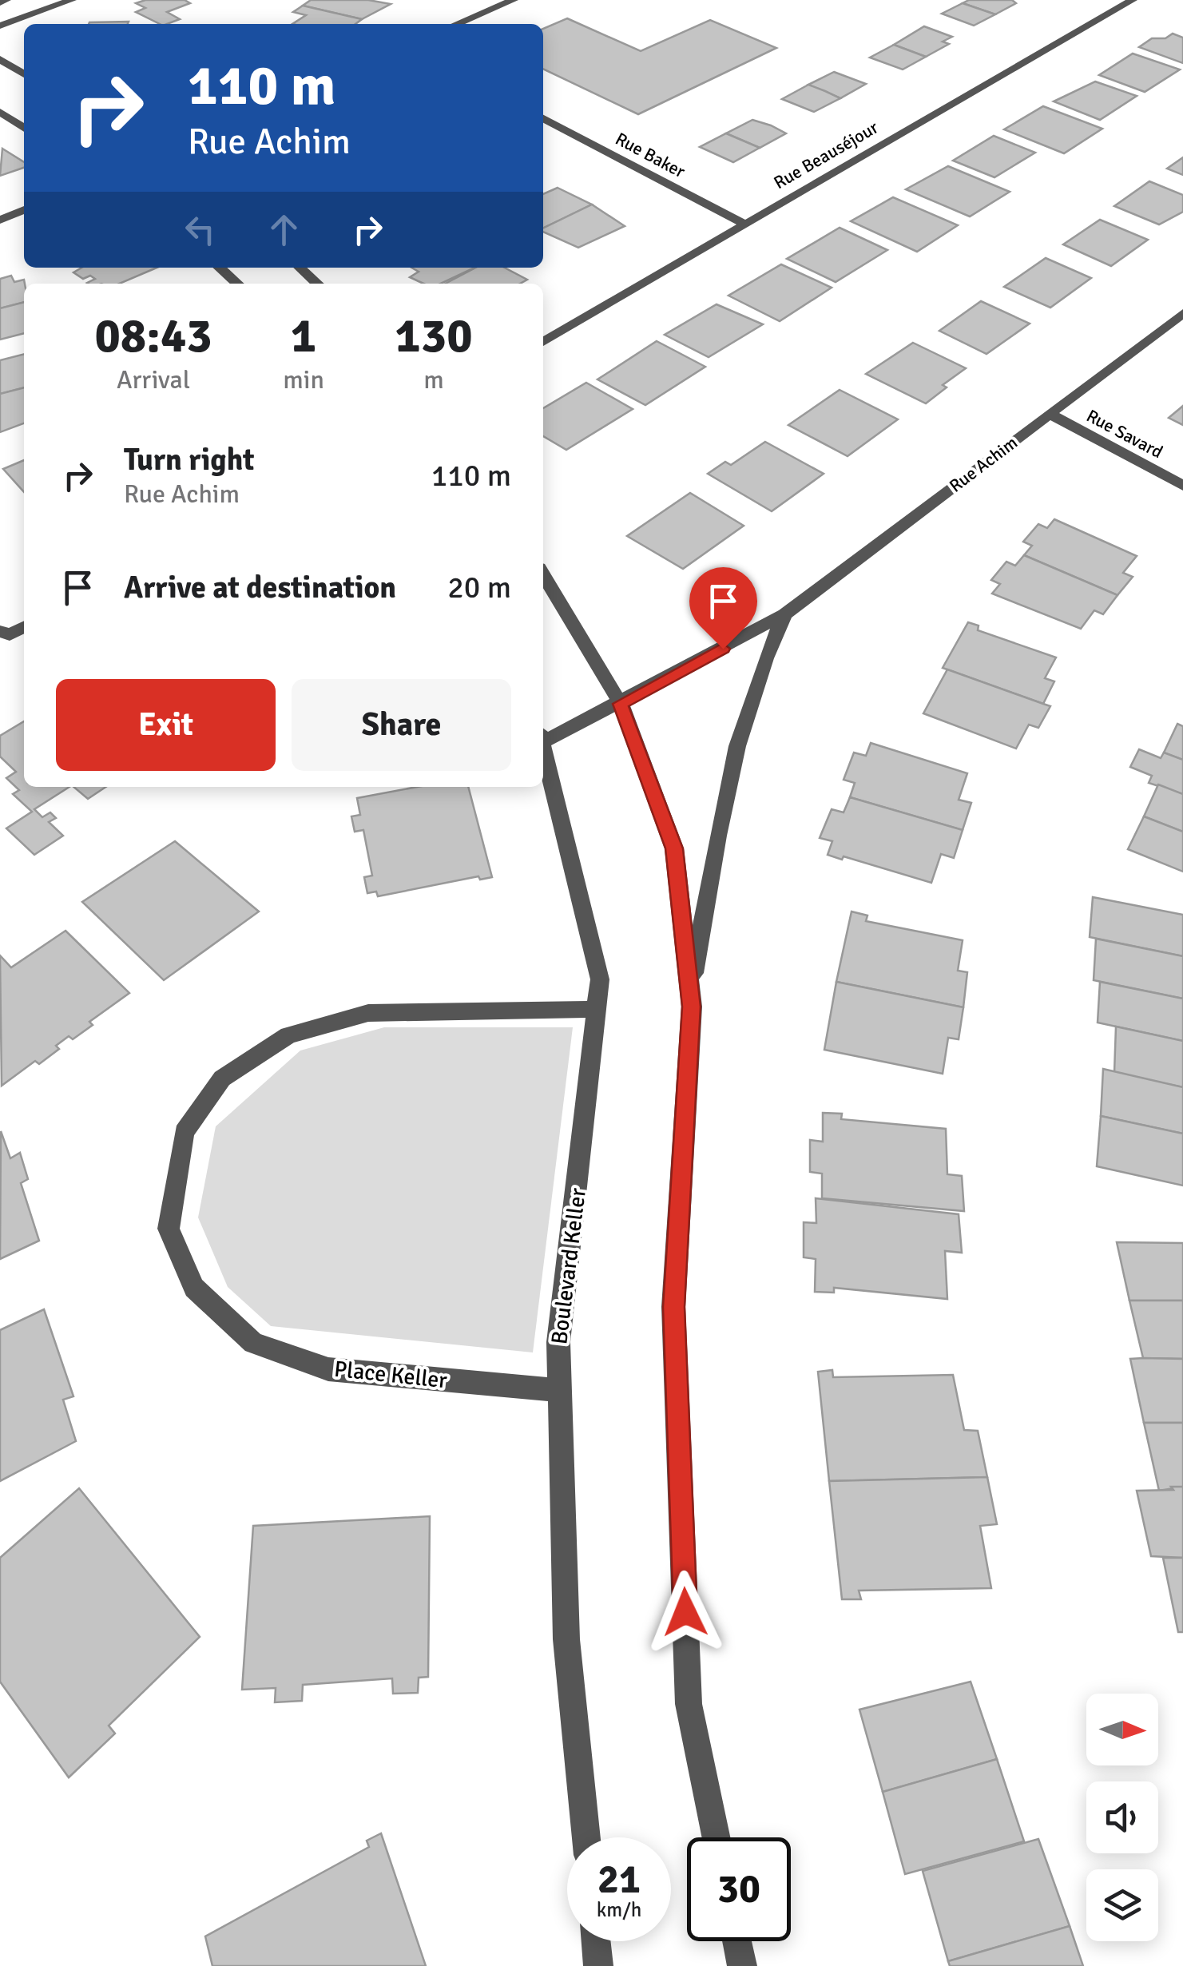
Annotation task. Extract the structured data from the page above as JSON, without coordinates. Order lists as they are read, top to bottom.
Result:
{
  "streets": {
    "street": [
      "Rue Baker",
      "Rue Beauséjour",
      "Rue Savard",
      "Rue Achim",
      "Boulevard Keller",
      "Place Keller"
    ]
  },
  "crossings": [
    ["Rue Baker", "Rue Beauséjour"],
    ["Rue Savard", "Rue Achim"],
    ["Boulevard Keller", "Place Keller"]
  ],
  "north": "right",
  "page": {
    "turn": ["110 m", "Rue Achim"],
    "eta": [
      "08:43",
      "Arrival",
      "1",
      "min",
      "130",
      "m"
    ],
    "list": [
      {
        "name": "Turn right",
        "note": "Rue Achim",
        "value": "110 m"
      },
      {
        "name": "Arrive at destination",
        "value": "20 m"
      }
    ],
    "buttons": ["Exit", "Share"],
    "speed": "21 km/h",
    "limit": "30"
  }
}
